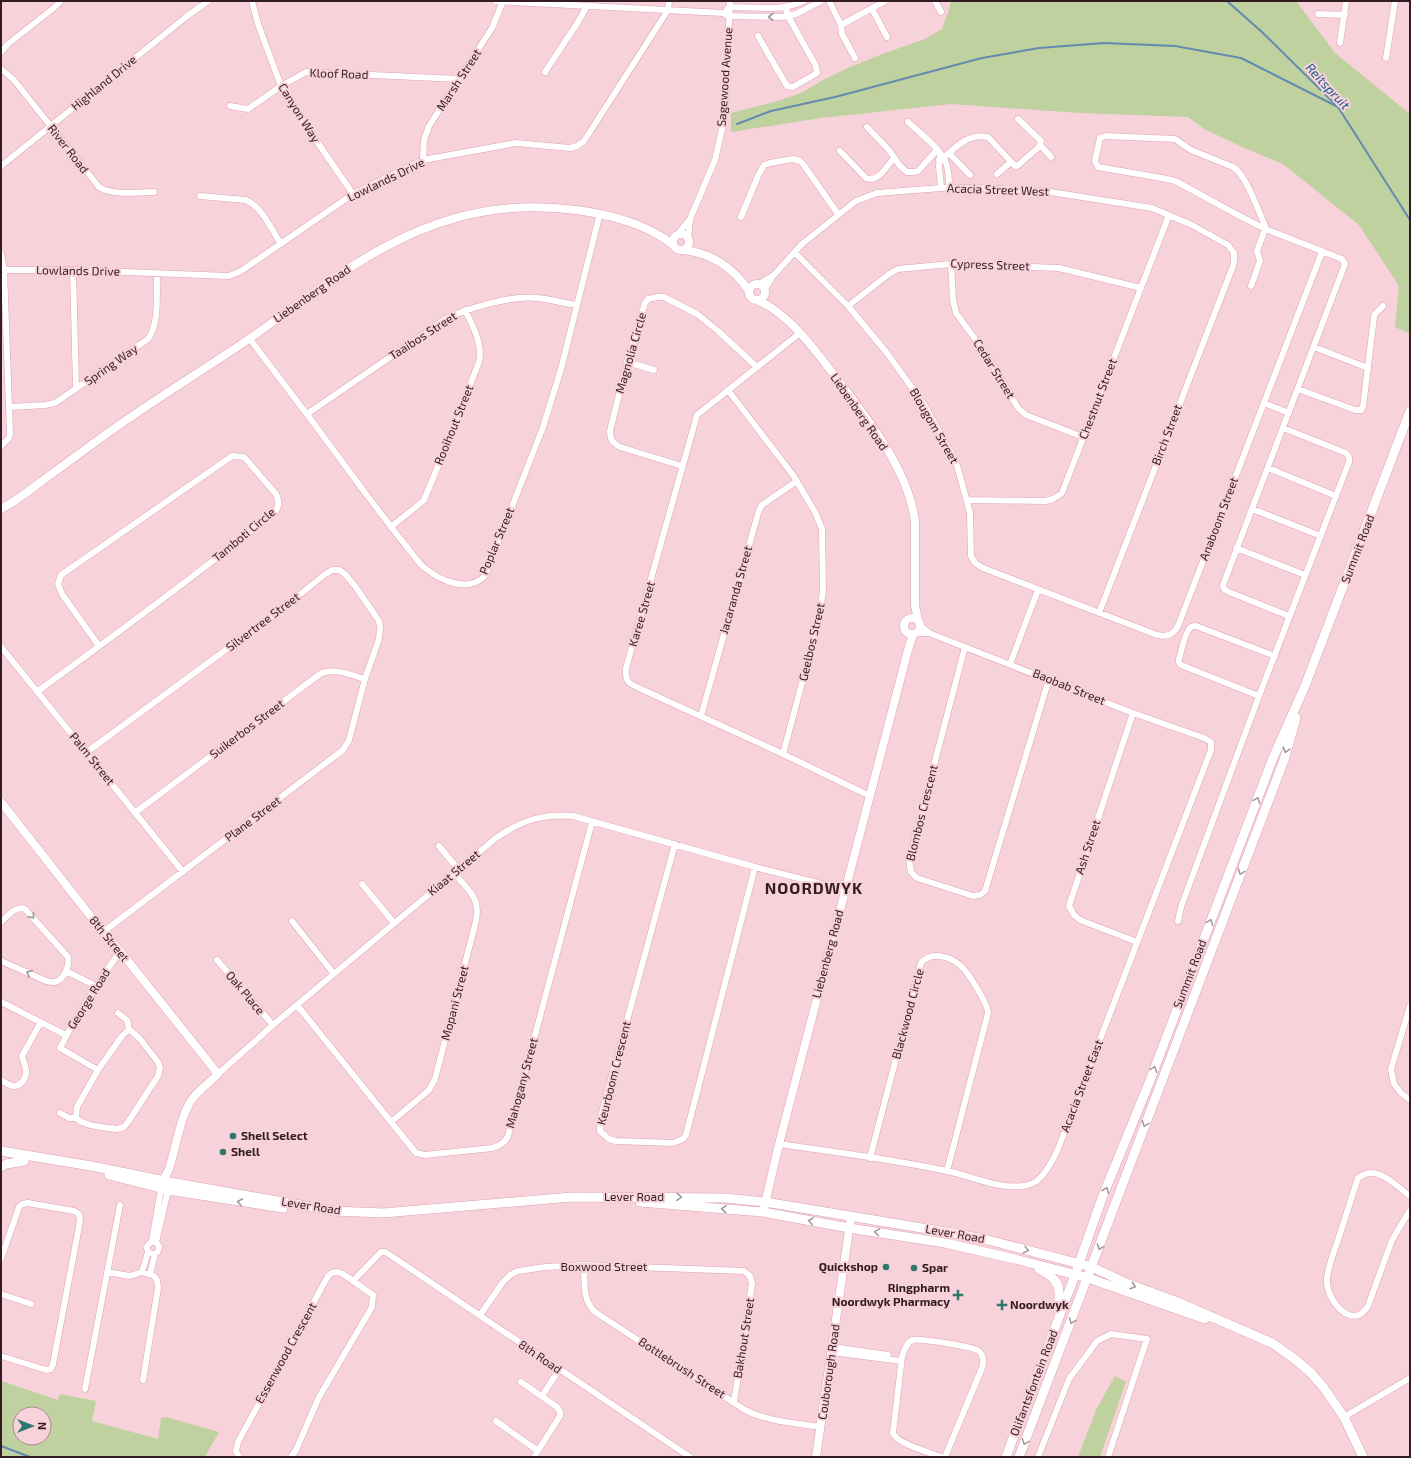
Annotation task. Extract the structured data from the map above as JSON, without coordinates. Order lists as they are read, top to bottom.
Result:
{
  "streets": {
    "main road": ["Summit Road", "Lever Road", "Olifantsfontein Road"],
    "street": [
      "Kloof Road",
      "Sagewood Avenue",
      "Marsh Street",
      "Highland Drive",
      "Canyon Way",
      "River Road",
      "Lowlands Drive",
      "Acacia Street West",
      "Cypress Street",
      "Liebenberg Road",
      "Taaibos Street",
      "Magnolia Circle",
      "Spring Way",
      "Cedar Street",
      "Chestnut Street",
      "Rooihout Street",
      "Blougom Street",
      "Birch Street",
      "Anaboom Street",
      "Tamboti Circle",
      "Poplar Street",
      "Jacaranda Street",
      "Karee Street",
      "Silvertree Street",
      "Geelbos Street",
      "Baobab Street",
      "Suikerbos Street",
      "Palm Street",
      "Blombos Crescent",
      "Plane Street",
      "Ash Street",
      "Kiaat Street",
      "8th Street",
      "Oak Place",
      "George Road",
      "Mopani Street",
      "Blackwood Circle",
      "Keurboom Crescent",
      "Mahogany Street",
      "Acacia Street East",
      "Boxwood Street",
      "Bakhout Street",
      "Essenwood Crescent",
      "8th Road",
      "Bottlebrush Street",
      "Couborough Road"
    ]
  },
  "crossings": [
    ["Kloof Road", "Marsh Street"],
    ["Kloof Road", "Canyon Way"],
    ["Sagewood Avenue", "Liebenberg Road"],
    ["Marsh Street", "Lowlands Drive"],
    ["Highland Drive", "River Road"],
    ["Canyon Way", "Lowlands Drive"],
    ["Lowlands Drive", "Spring Way"],
    ["Acacia Street West", "Liebenberg Road"],
    ["Acacia Street West", "Chestnut Street"],
    ["Acacia Street West", "Blougom Street"],
    ["Acacia Street West", "Birch Street"],
    ["Cypress Street", "Cedar Street"],
    ["Cypress Street", "Chestnut Street"],
    ["Cypress Street", "Blougom Street"],
    ["Liebenberg Road", "Poplar Street"],
    ["Liebenberg Road", "Karee Street"],
    ["Liebenberg Road", "Baobab Street"],
    ["Liebenberg Road", "Kiaat Street"],
    ["Liebenberg Road", "Acacia Street East"],
    ["Liebenberg Road", "Lever Road"],
    ["Taaibos Street", "Rooihout Street"],
    ["Taaibos Street", "Poplar Street"],
    ["Magnolia Circle", "Karee Street"],
    ["Cedar Street", "Chestnut Street"],
    ["Chestnut Street", "Blougom Street"],
    ["Rooihout Street", "Poplar Street"],
    ["Blougom Street", "Birch Street"],
    ["Blougom Street", "Anaboom Street"],
    ["Tamboti Circle", "Palm Street"],
    ["Summit Road", "Lever Road"],
    ["Summit Road", "Olifantsfontein Road"],
    ["Jacaranda Street", "Karee Street"],
    ["Jacaranda Street", "Geelbos Street"],
    ["Karee Street", "Geelbos Street"],
    ["Silvertree Street", "Suikerbos Street"],
    ["Silvertree Street", "Palm Street"],
    ["Silvertree Street", "Plane Street"],
    ["Baobab Street", "Blombos Crescent"],
    ["Baobab Street", "Ash Street"],
    ["Baobab Street", "Acacia Street East"],
    ["Suikerbos Street", "Palm Street"],
    ["Suikerbos Street", "Plane Street"],
    ["Palm Street", "Plane Street"],
    ["Plane Street", "8th Street"],
    ["Ash Street", "Acacia Street East"],
    ["Kiaat Street", "8th Street"],
    ["Kiaat Street", "Oak Place"],
    ["Kiaat Street", "Mopani Street"],
    ["Kiaat Street", "Keurboom Crescent"],
    ["Kiaat Street", "Mahogany Street"],
    ["Kiaat Street", "Lever Road"],
    ["8th Street", "George Road"],
    ["Mopani Street", "Mahogany Street"],
    ["Blackwood Circle", "Acacia Street East"],
    ["Lever Road", "Couborough Road"],
    ["Lever Road", "Olifantsfontein Road"],
    ["Boxwood Street", "Bakhout Street"],
    ["Boxwood Street", "8th Road"],
    ["Boxwood Street", "Bottlebrush Street"],
    ["Bakhout Street", "Bottlebrush Street"],
    ["Essenwood Crescent", "8th Road"],
    ["Bottlebrush Street", "Couborough Road"]
  ],
  "districts": ["NOORDWYK"],
  "water": ["Reitspruit"],
  "places": {
    "other": [
      "Shell Select",
      "Shell",
      "Quickshop",
      "Spar"
    ],
    "health": ["Ringpharm Noordwyk Pharmacy", "Noordwyk"]
  },
  "north": "right"
}
